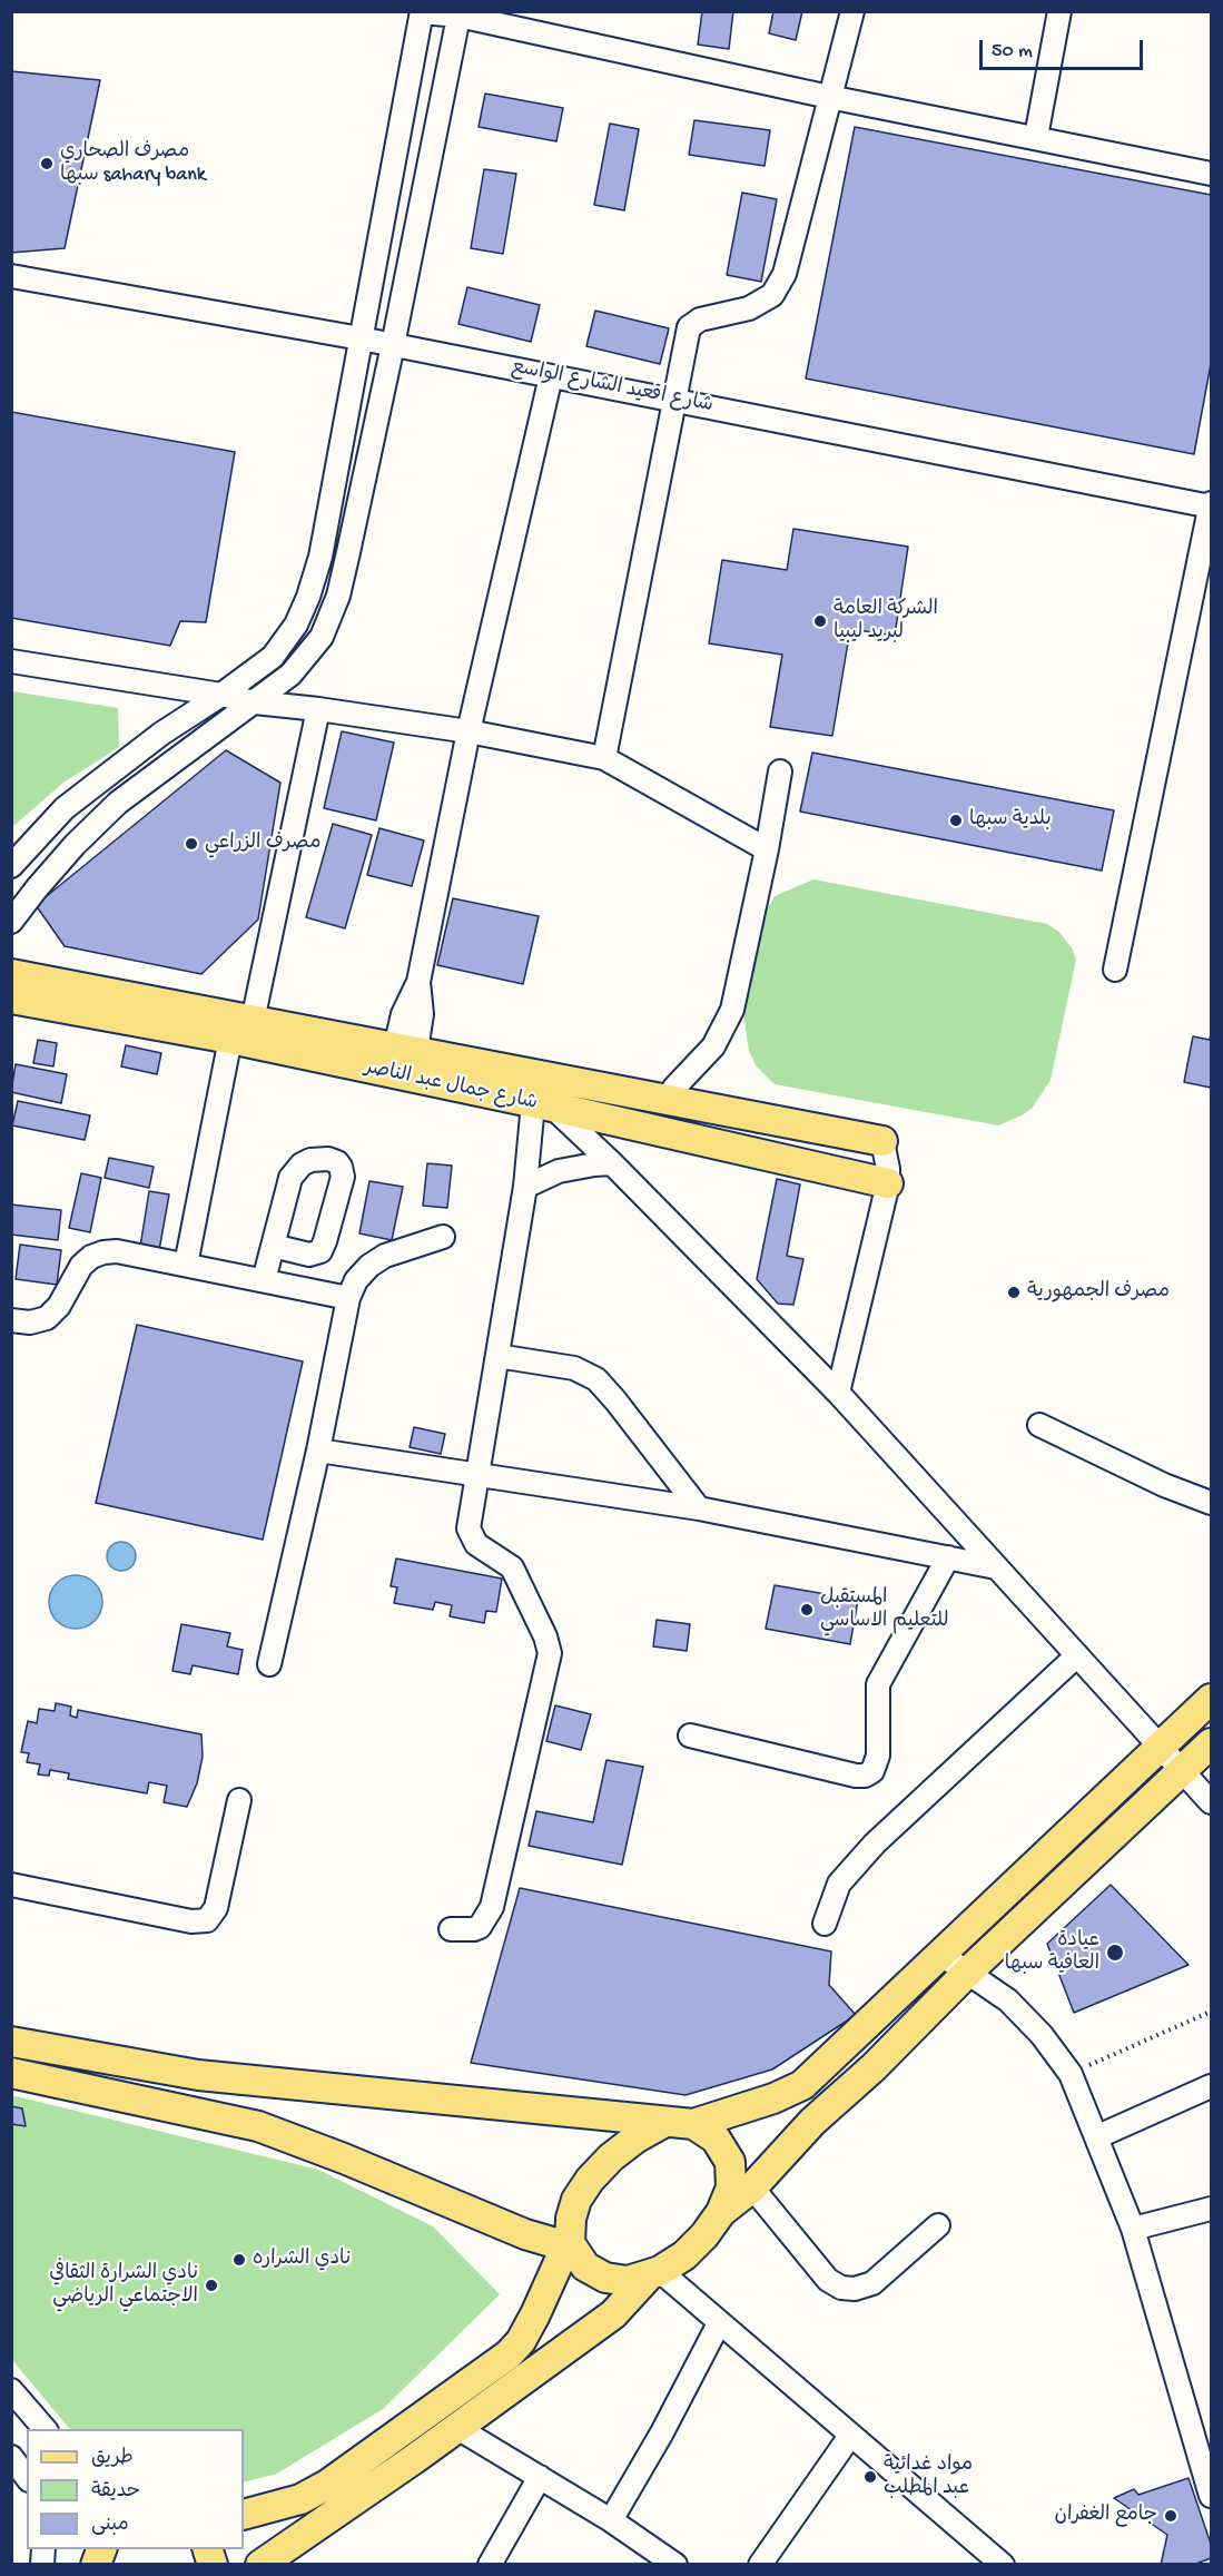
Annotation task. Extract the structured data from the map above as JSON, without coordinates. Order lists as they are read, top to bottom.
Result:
{
  "streets": {
    "main road": ["شارع جمال عبد الناصر"],
    "street": ["شارع اقعيد الشارع الواسع"]
  },
  "places": [
    "مصرف الصحاري سبها sahary bank",
    "الشركة العامة لبريد ليبيا",
    "بلدية سبها",
    "مصرف الزراعي",
    "مصرف الجمهورية",
    "المستقبل للتعليم الاساسي",
    "عيادة العافية سبها",
    "نادي الشراره",
    "نادي الشرارة الثقافي الاجتماعي الرياضي",
    "مواد غدائية عبد المطلب",
    "جامع الغفران"
  ],
  "legend": ["طريق", "حديقة", "مبنى"],
  "scale_bar": "50 m"
}
